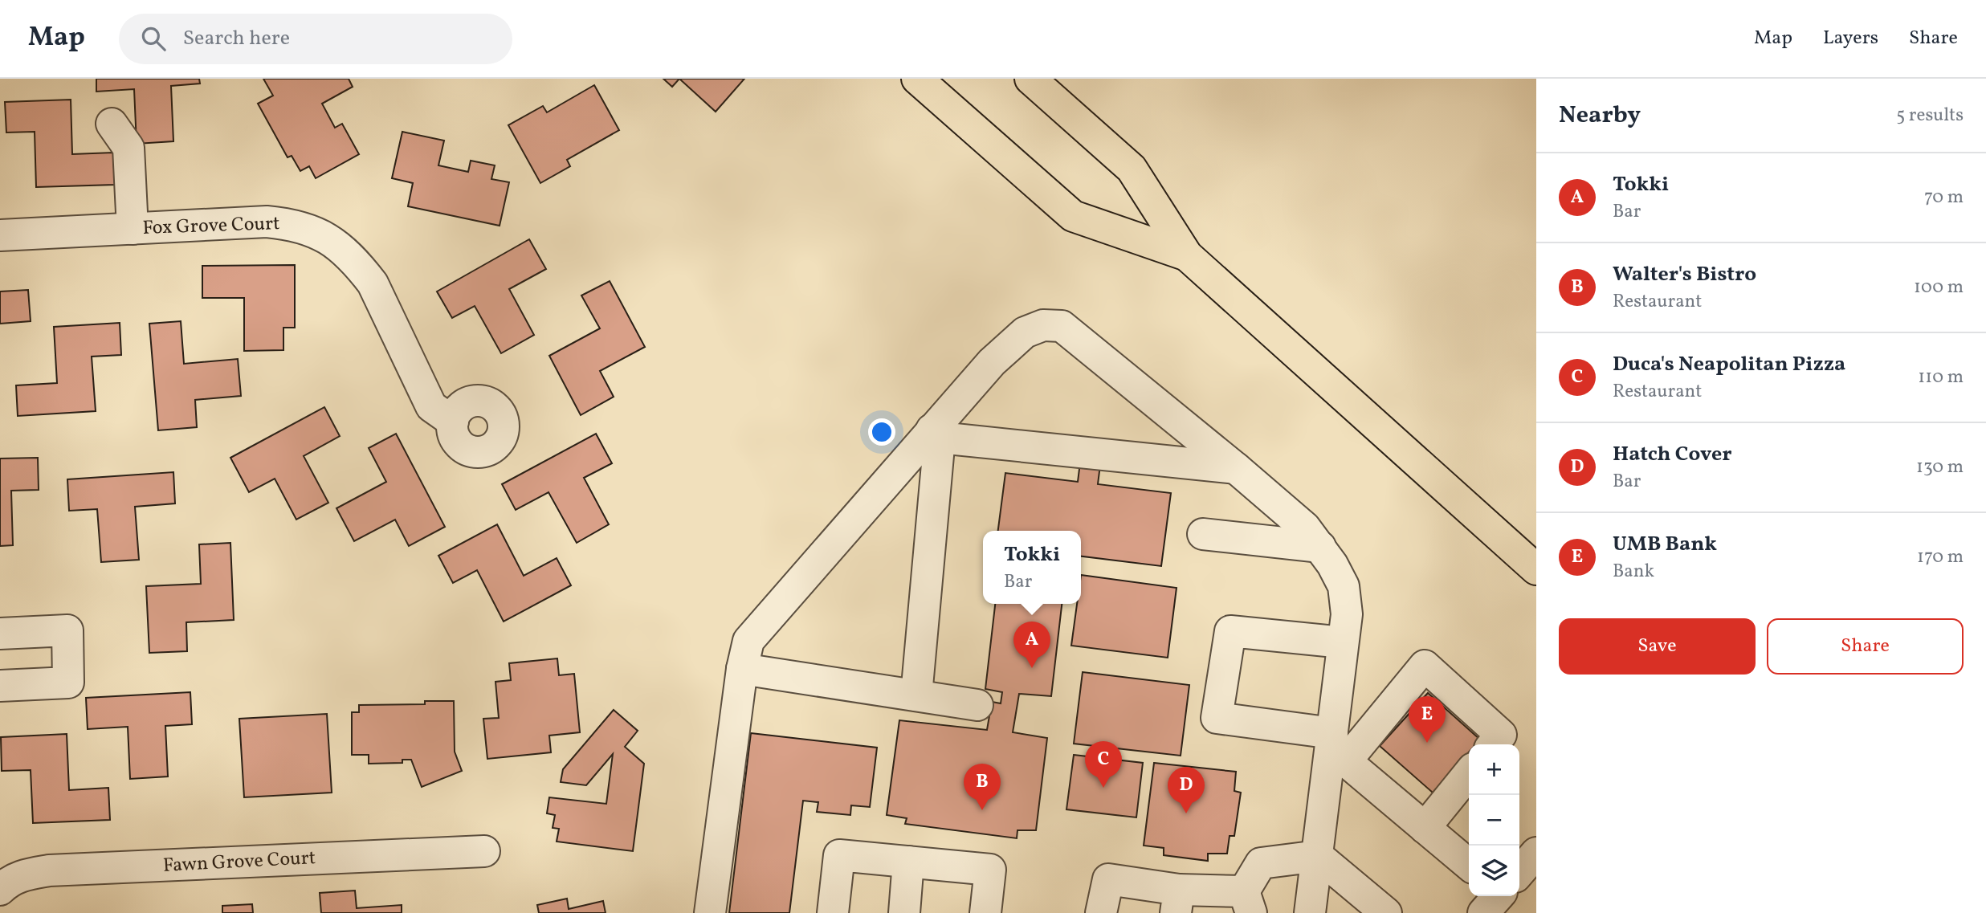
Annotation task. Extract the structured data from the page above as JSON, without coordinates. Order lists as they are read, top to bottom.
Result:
{
  "streets": {
    "street": ["Fox Grove Court", "Fawn Grove Court"]
  },
  "page": {
    "header": "Map",
    "search": "Search here",
    "nav": ["Map", "Layers", "Share"],
    "heading": ["Nearby", "5 results"],
    "list": [
      {
        "mark": "A",
        "name": "Tokki",
        "note": "Bar",
        "value": "70 m"
      },
      {
        "mark": "B",
        "name": "Walter's Bistro",
        "note": "Restaurant",
        "value": "100 m"
      },
      {
        "mark": "C",
        "name": "Duca's Neapolitan Pizza",
        "note": "Restaurant",
        "value": "110 m"
      },
      {
        "mark": "D",
        "name": "Hatch Cover",
        "note": "Bar",
        "value": "130 m"
      },
      {
        "mark": "E",
        "name": "UMB Bank",
        "note": "Bank",
        "value": "170 m"
      }
    ],
    "popup": ["Tokki", "Bar"],
    "buttons": ["Save", "Share"],
    "pins": [
      "A",
      "E",
      "C",
      "B",
      "D"
    ],
    "map_buttons": ["+", "−"]
  }
}
